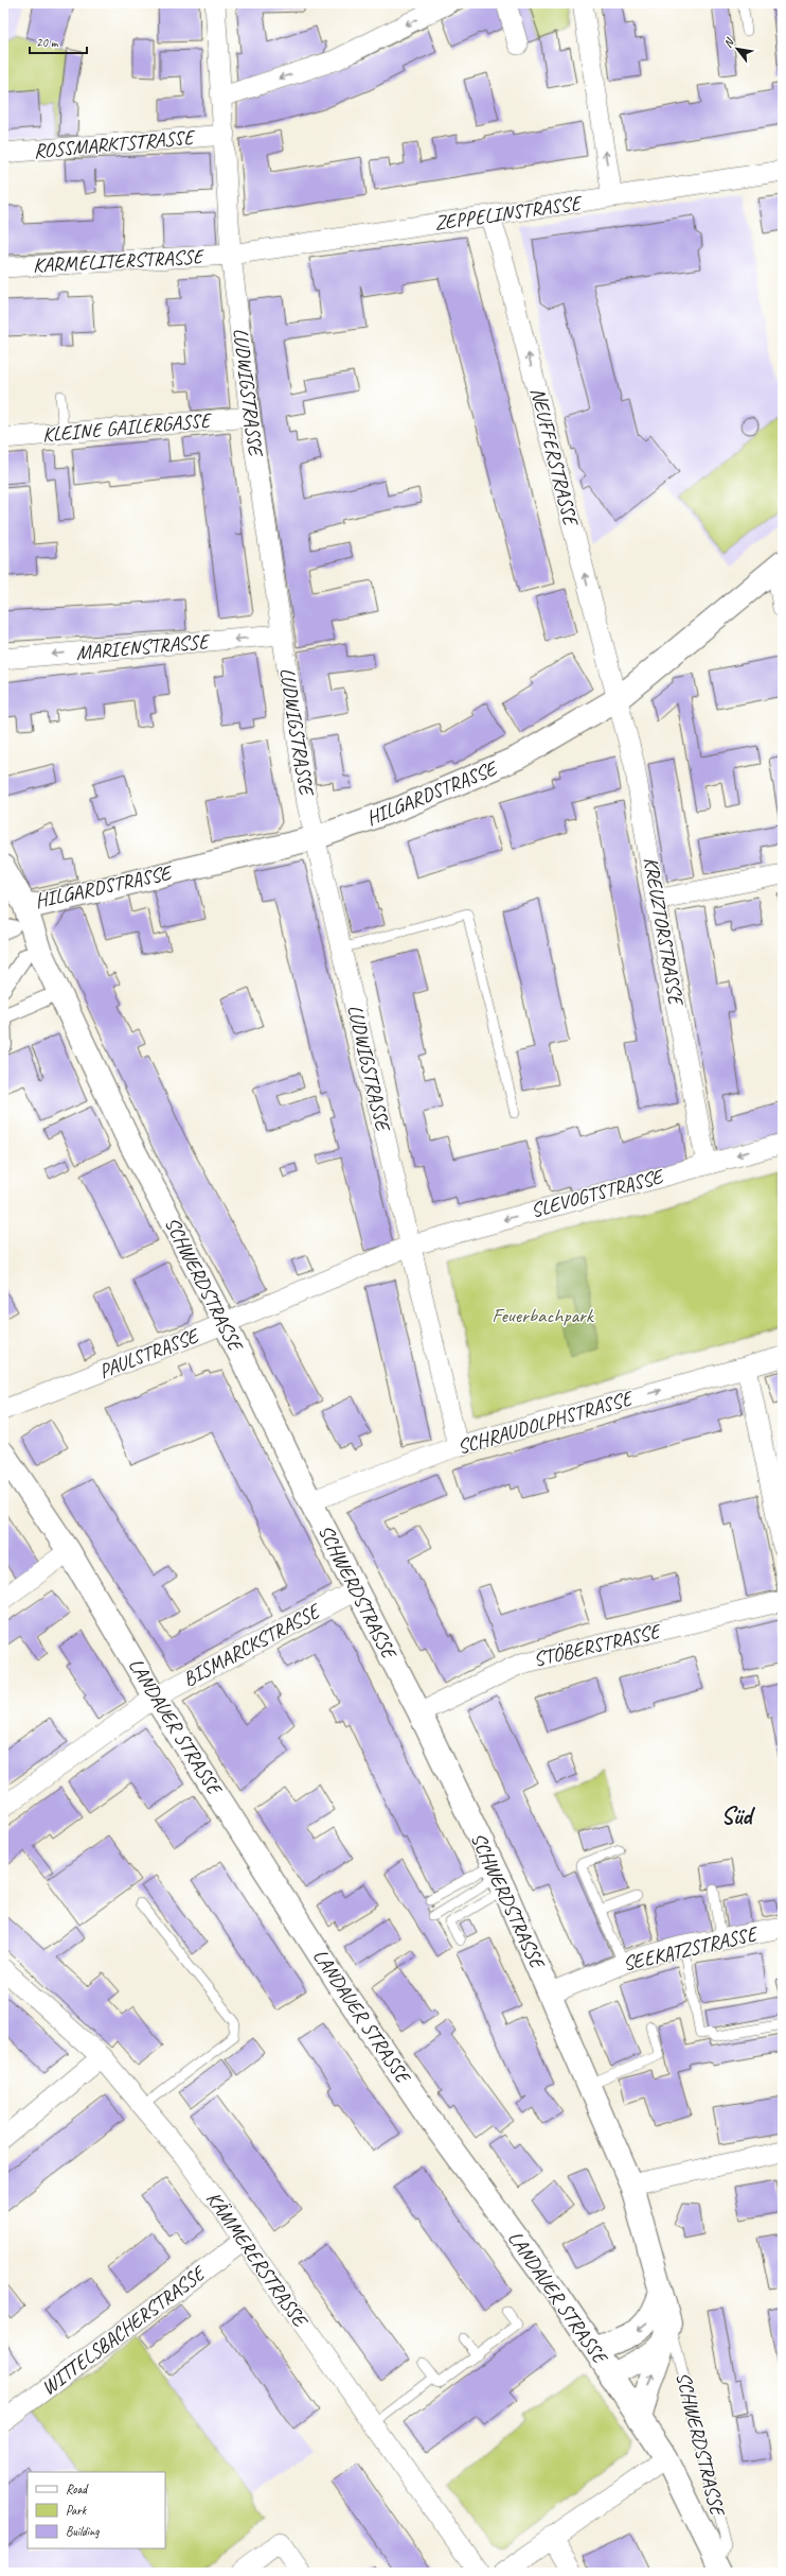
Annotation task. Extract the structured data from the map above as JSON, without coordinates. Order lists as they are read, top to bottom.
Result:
{
  "streets": {
    "street": [
      "ROSSMARKTSTRASSE",
      "ZEPPELINSTRASSE",
      "KARMELITERSTRASSE",
      "LUDWIGSTRASSE",
      "KLEINE GAILERGASSE",
      "NEUFFERSTRASSE",
      "MARIENSTRASSE",
      "HILGARDSTRASSE",
      "KREUZTORSTRASSE",
      "SLEVOGTSTRASSE",
      "SCHWERDSTRASSE",
      "PAULSTRASSE",
      "SCHRAUDOLPHSTRASSE",
      "BISMARCKSTRASSE",
      "STÖBERSTRASSE",
      "LANDAUER STRASSE",
      "SEEKATZSTRASSE",
      "KÄMMERERSTRASSE",
      "WITTELSBACHERSTRASSE"
    ]
  },
  "crossings": [
    ["ROSSMARKTSTRASSE", "LUDWIGSTRASSE"],
    ["ZEPPELINSTRASSE", "KARMELITERSTRASSE"],
    ["ZEPPELINSTRASSE", "LUDWIGSTRASSE"],
    ["ZEPPELINSTRASSE", "NEUFFERSTRASSE"],
    ["KARMELITERSTRASSE", "LUDWIGSTRASSE"],
    ["LUDWIGSTRASSE", "KLEINE GAILERGASSE"],
    ["LUDWIGSTRASSE", "MARIENSTRASSE"],
    ["LUDWIGSTRASSE", "HILGARDSTRASSE"],
    ["LUDWIGSTRASSE", "SLEVOGTSTRASSE"],
    ["LUDWIGSTRASSE", "PAULSTRASSE"],
    ["LUDWIGSTRASSE", "SCHRAUDOLPHSTRASSE"],
    ["NEUFFERSTRASSE", "HILGARDSTRASSE"],
    ["NEUFFERSTRASSE", "KREUZTORSTRASSE"],
    ["HILGARDSTRASSE", "KREUZTORSTRASSE"],
    ["HILGARDSTRASSE", "SCHWERDSTRASSE"],
    ["KREUZTORSTRASSE", "SLEVOGTSTRASSE"],
    ["SLEVOGTSTRASSE", "PAULSTRASSE"],
    ["SCHWERDSTRASSE", "PAULSTRASSE"],
    ["SCHWERDSTRASSE", "SCHRAUDOLPHSTRASSE"],
    ["SCHWERDSTRASSE", "BISMARCKSTRASSE"],
    ["SCHWERDSTRASSE", "STÖBERSTRASSE"],
    ["SCHWERDSTRASSE", "LANDAUER STRASSE"],
    ["SCHWERDSTRASSE", "SEEKATZSTRASSE"],
    ["BISMARCKSTRASSE", "LANDAUER STRASSE"],
    ["KÄMMERERSTRASSE", "WITTELSBACHERSTRASSE"]
  ],
  "one_way": [
    "NEUFFERSTRASSE",
    "MARIENSTRASSE",
    "SLEVOGTSTRASSE",
    "SCHRAUDOLPHSTRASSE"
  ],
  "districts": ["Süd"],
  "parks": ["Feuerbachpark"],
  "legend": ["Road", "Park", "Building"],
  "scale_bar": "20 m",
  "north": "top left"
}
